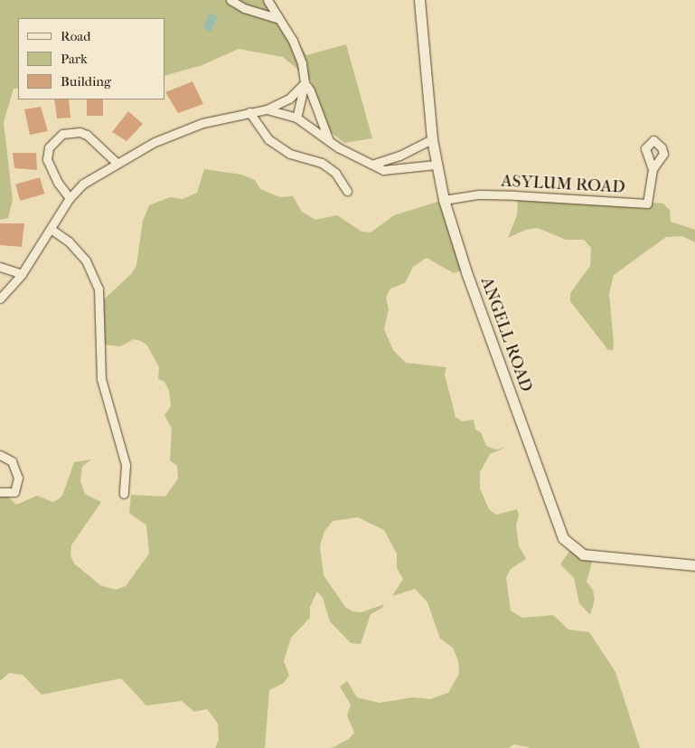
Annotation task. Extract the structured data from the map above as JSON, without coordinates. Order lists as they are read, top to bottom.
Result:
{
  "streets": {
    "street": ["ASYLUM ROAD", "ANGELL ROAD"]
  },
  "crossings": [
    ["ASYLUM ROAD", "ANGELL ROAD"]
  ],
  "legend": ["Road", "Park", "Building"]
}
